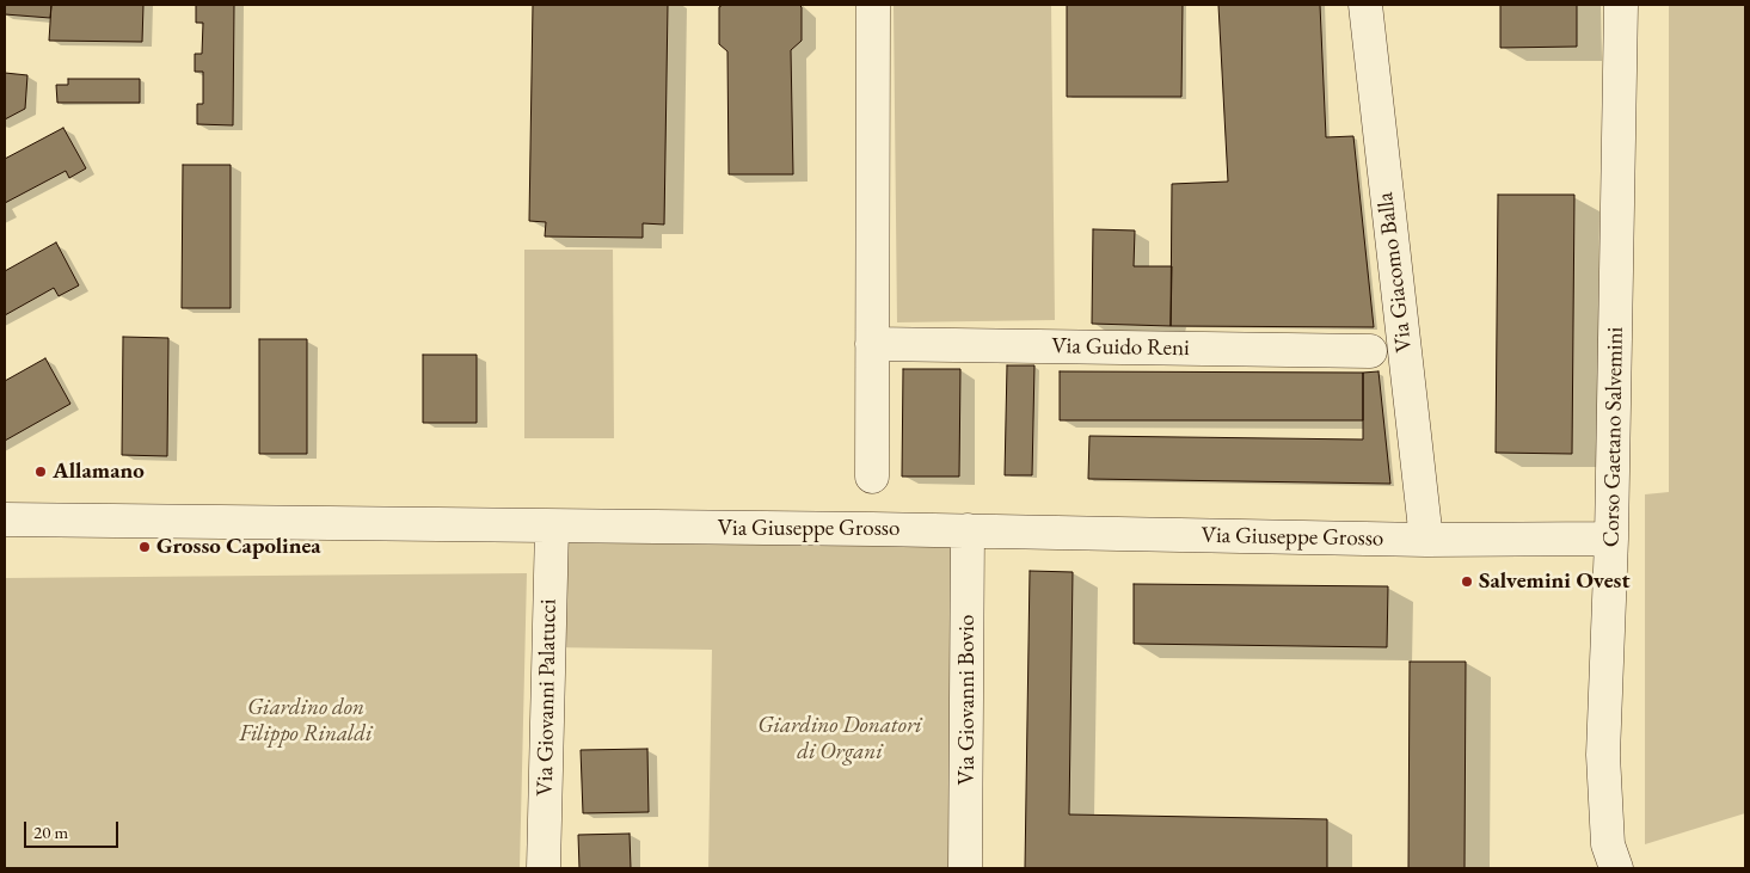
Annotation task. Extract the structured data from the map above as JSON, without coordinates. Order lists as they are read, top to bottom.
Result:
{
  "streets": {
    "street": [
      "Via Giacomo Balla",
      "Via Guido Reni",
      "Corso Gaetano Salvemini",
      "Via Giuseppe Grosso",
      "Via Giovanni Palatucci",
      "Via Giovanni Bovio"
    ]
  },
  "crossings": [
    ["Via Giacomo Balla", "Via Giuseppe Grosso"],
    ["Corso Gaetano Salvemini", "Via Giuseppe Grosso"],
    ["Via Giuseppe Grosso", "Via Giovanni Palatucci"],
    ["Via Giuseppe Grosso", "Via Giovanni Bovio"]
  ],
  "parks": ["Giardino don Filippo Rinaldi", "Giardino Donatori di Organi"],
  "places": ["Allamano", "Grosso Capolinea", "Salvemini Ovest"],
  "scale_bar": "20 m"
}
